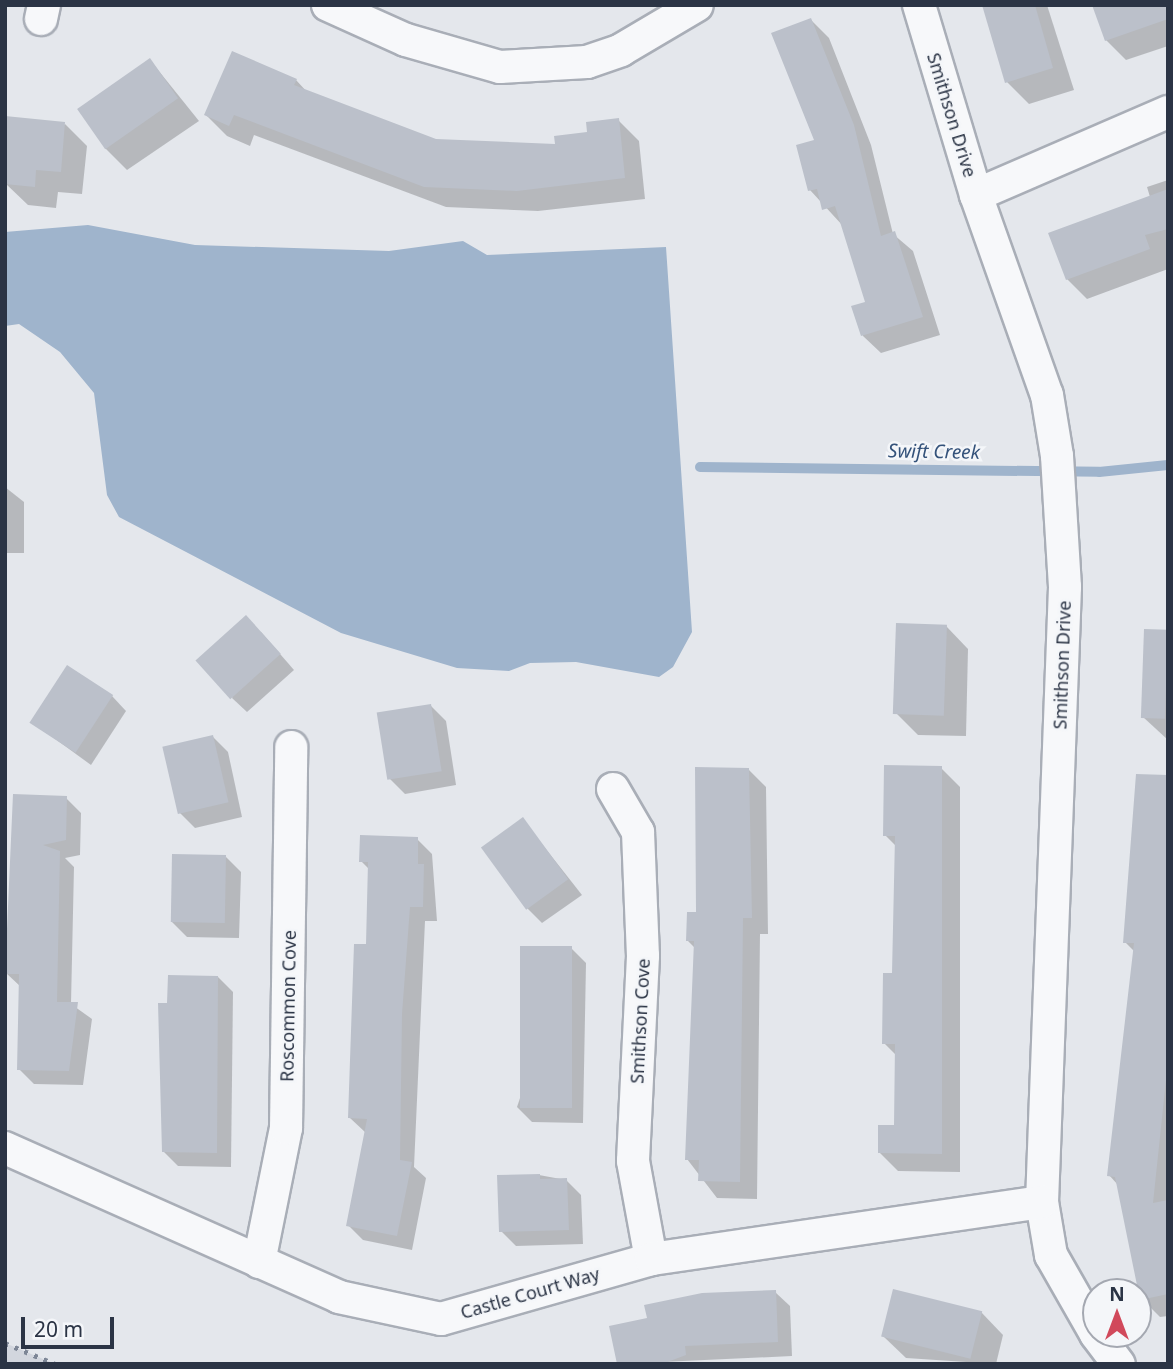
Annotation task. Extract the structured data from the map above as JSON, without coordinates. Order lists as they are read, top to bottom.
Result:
{
  "streets": {
    "street": [
      "Smithson Drive",
      "Roscommon Cove",
      "Smithson Cove",
      "Castle Court Way"
    ]
  },
  "crossings": [
    ["Smithson Drive", "Castle Court Way"],
    ["Roscommon Cove", "Castle Court Way"],
    ["Smithson Cove", "Castle Court Way"]
  ],
  "water": ["Swift Creek"],
  "scale_bar": "20 m",
  "north": "top"
}
